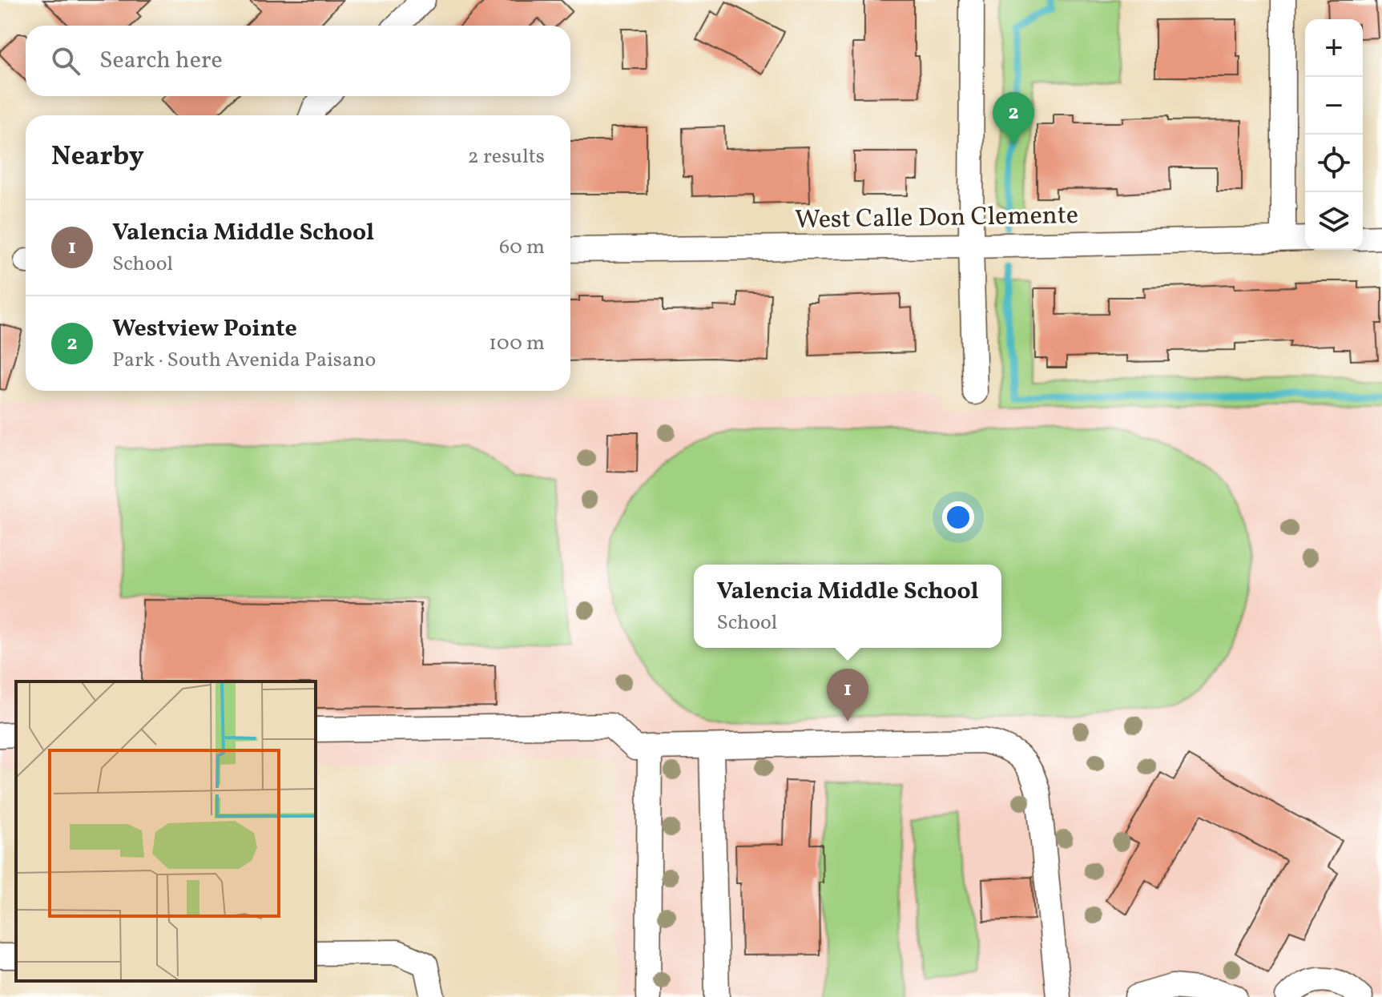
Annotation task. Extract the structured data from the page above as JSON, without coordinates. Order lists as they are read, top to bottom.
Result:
{
  "streets": {
    "street": ["West Calle Don Clemente"]
  },
  "page": {
    "map_buttons": ["+", "−"],
    "search": "Search here",
    "pins": ["2", "1"],
    "heading": ["Nearby", "2 results"],
    "list": [
      {
        "mark": "1",
        "name": "Valencia Middle School",
        "note": "School",
        "value": "60 m"
      },
      {
        "mark": "2",
        "name": "Westview Pointe",
        "note": "Park · South Avenida Paisano",
        "value": "100 m"
      }
    ],
    "popup": ["Valencia Middle School", "School"]
  }
}
